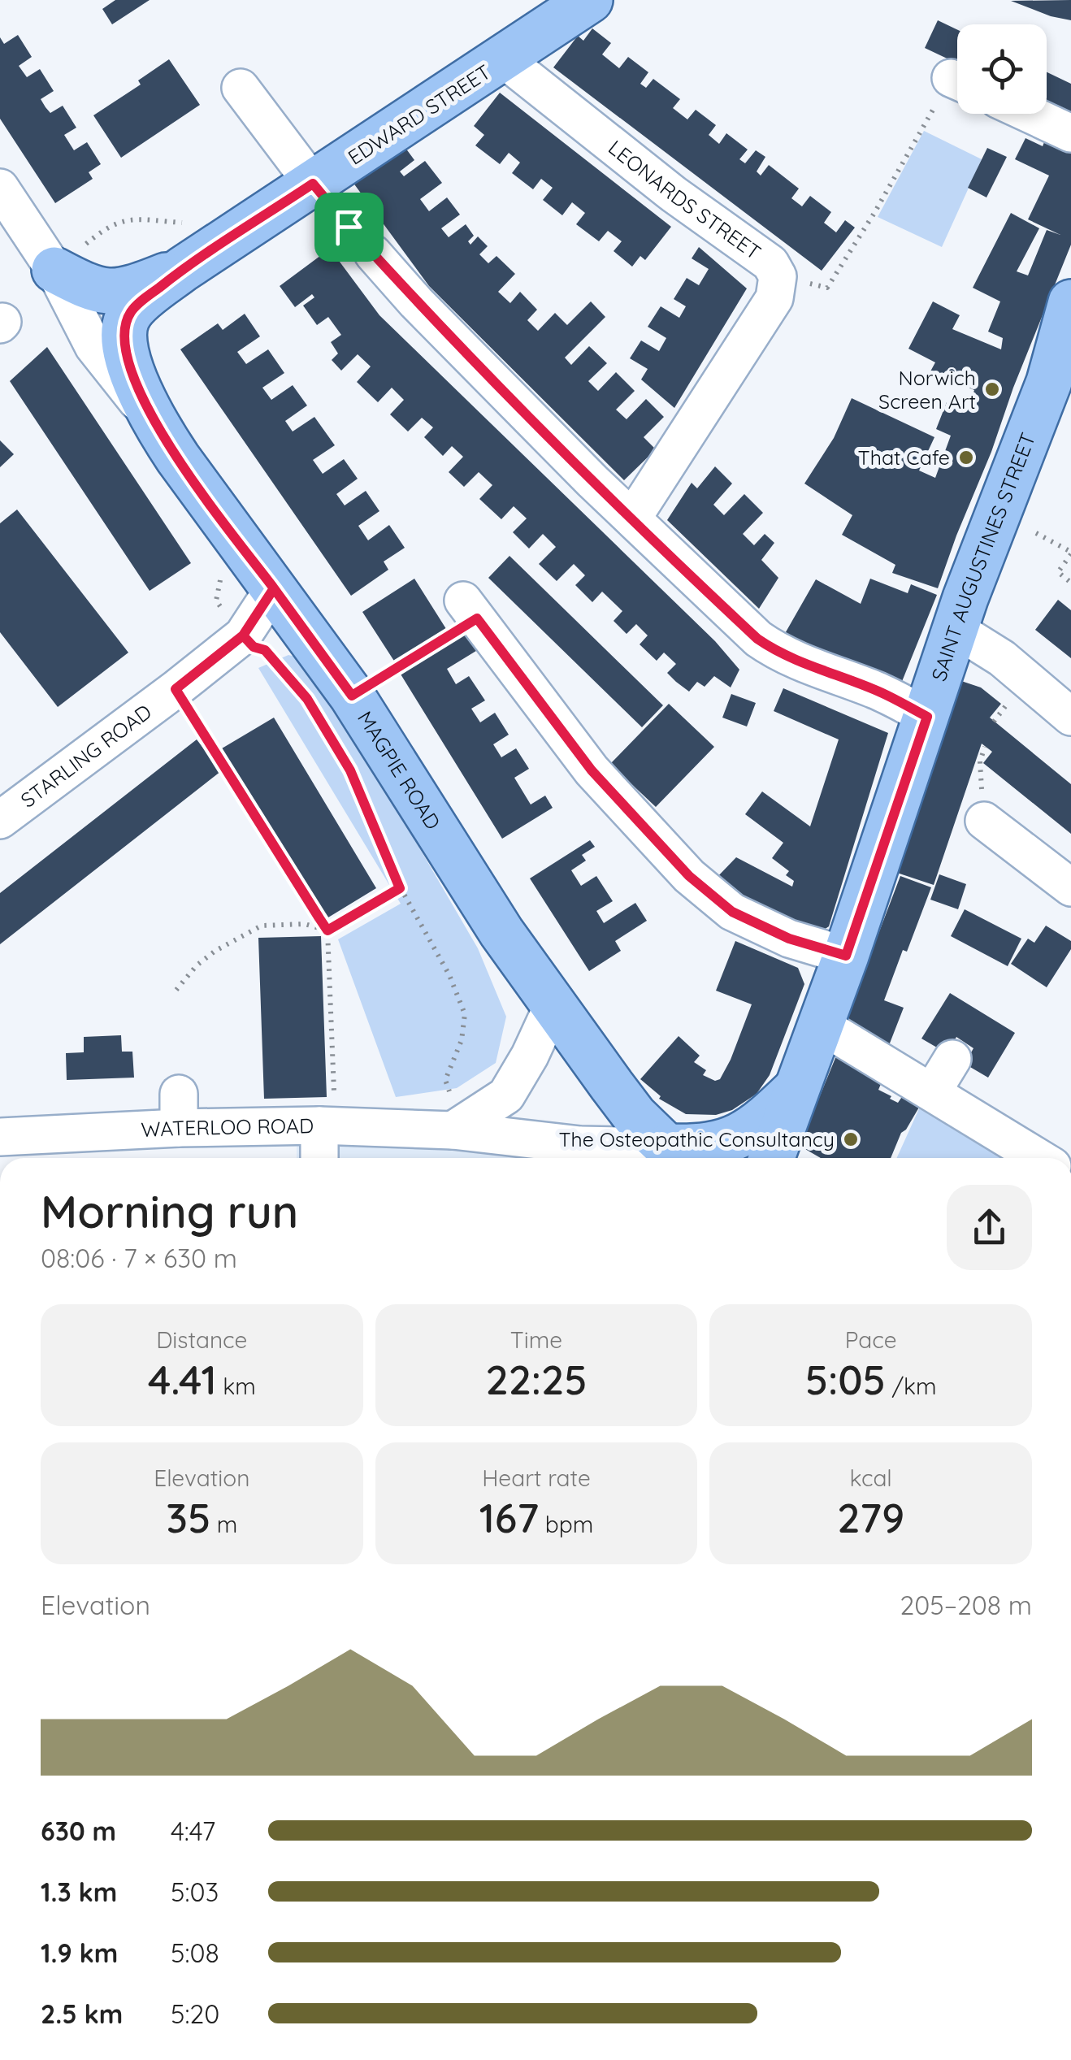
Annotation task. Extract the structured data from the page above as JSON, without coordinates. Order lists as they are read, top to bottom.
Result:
{
  "streets": {
    "main road": ["EDWARD STREET", "SAINT AUGUSTINES STREET", "MAGPIE ROAD"],
    "street": ["LEONARDS STREET", "STARLING ROAD", "WATERLOO ROAD"]
  },
  "crossings": [
    ["EDWARD STREET", "LEONARDS STREET"],
    ["SAINT AUGUSTINES STREET", "MAGPIE ROAD"],
    ["SAINT AUGUSTINES STREET", "WATERLOO ROAD"],
    ["STARLING ROAD", "MAGPIE ROAD"],
    ["MAGPIE ROAD", "WATERLOO ROAD"]
  ],
  "places": ["Norwich Screen Art", "That Cafe", "The Osteopathic Consultancy"],
  "page": {
    "heading": ["Morning run", "08:06 · 7 × 630 m"],
    "stats": [
      ["Distance", "4.41 km"],
      ["Time", "22:25"],
      ["Pace", "5:05 /km"],
      ["Elevation", "35 m"],
      ["Heart rate", "167 bpm"],
      ["kcal", "279"]
    ],
    "chart": ["Elevation", "205–208 m"],
    "list": [
      {
        "name": "630 m",
        "note": "4:47"
      },
      {
        "name": "1.3 km",
        "note": "5:03"
      },
      {
        "name": "1.9 km",
        "note": "5:08"
      },
      {
        "name": "2.5 km",
        "note": "5:20"
      }
    ]
  }
}
